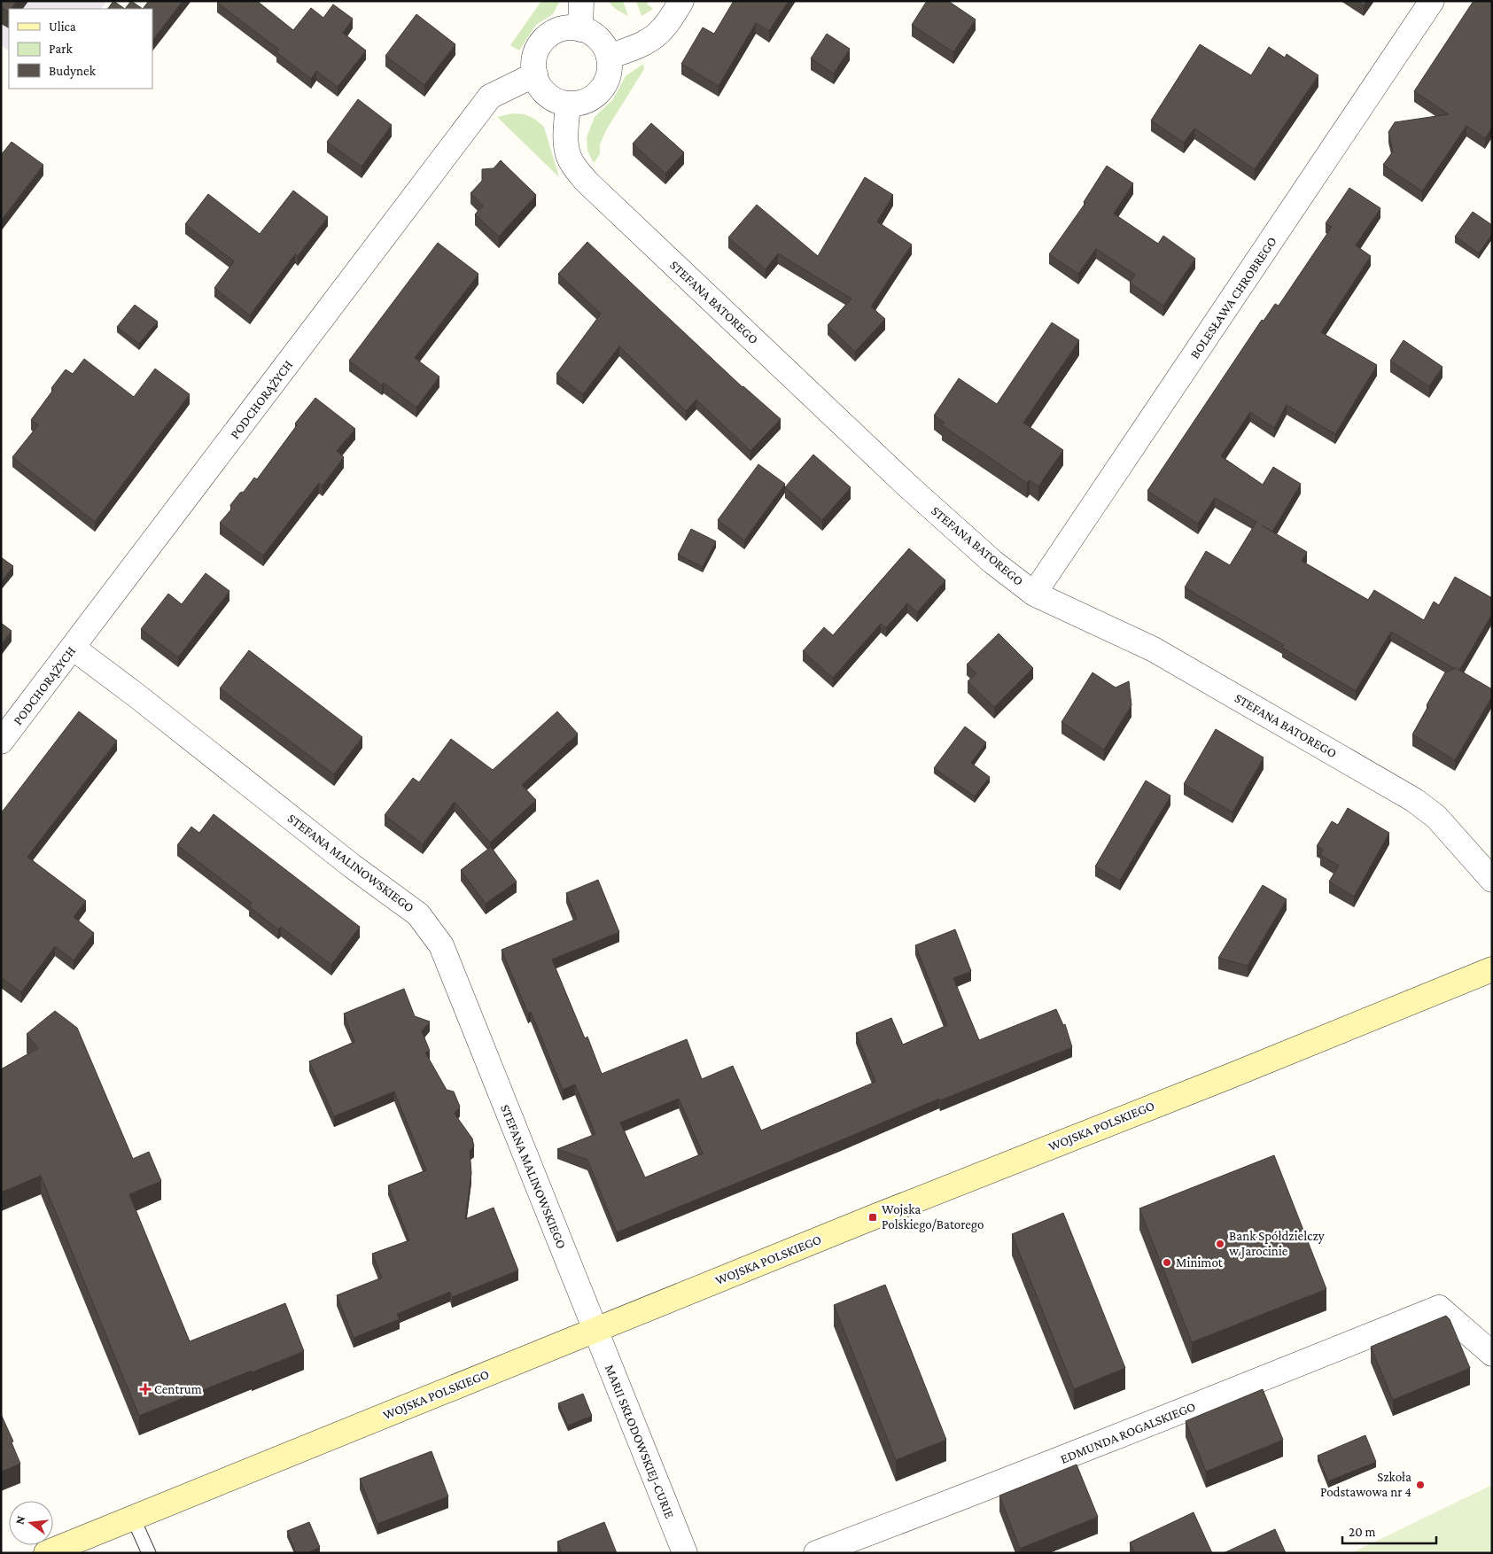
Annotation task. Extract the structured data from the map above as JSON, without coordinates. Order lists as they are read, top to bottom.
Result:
{
  "streets": {
    "main road": ["WOJSKA POLSKIEGO"],
    "street": [
      "BOLESŁAWA CHROBREGO",
      "STEFANA BATOREGO",
      "PODCHORĄŻYCH",
      "STEFANA MALINOWSKIEGO",
      "EDMUNDA ROGALSKIEGO",
      "MARII SKŁODOWSKIEJ-CURIE"
    ]
  },
  "crossings": [
    ["BOLESŁAWA CHROBREGO", "STEFANA BATOREGO"],
    ["STEFANA BATOREGO", "PODCHORĄŻYCH"],
    ["PODCHORĄŻYCH", "STEFANA MALINOWSKIEGO"],
    ["STEFANA MALINOWSKIEGO", "WOJSKA POLSKIEGO"],
    ["STEFANA MALINOWSKIEGO", "MARII SKŁODOWSKIEJ-CURIE"],
    ["WOJSKA POLSKIEGO", "MARII SKŁODOWSKIEJ-CURIE"]
  ],
  "places": {
    "transit": ["Wojska Polskiego/Batorego"],
    "other": ["Bank Spółdzielczy w Jarocinie", "Minimot", "Szkoła Podstawowa nr 4"],
    "health": ["Centrum"]
  },
  "legend": ["Ulica", "Park", "Budynek"],
  "scale_bar": "20 m",
  "north": "left"
}
